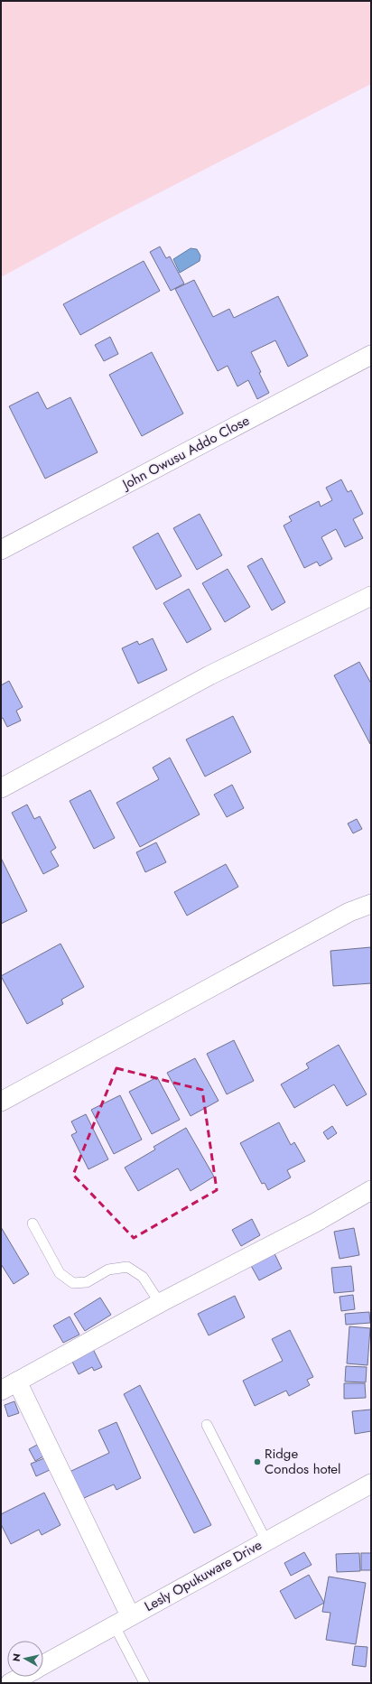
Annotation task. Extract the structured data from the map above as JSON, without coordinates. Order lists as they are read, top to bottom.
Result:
{
  "streets": {
    "street": ["John Owusu Addo Close", "Lesly Opukuware Drive"]
  },
  "places": ["Ridge Condos hotel"],
  "north": "left"
}
